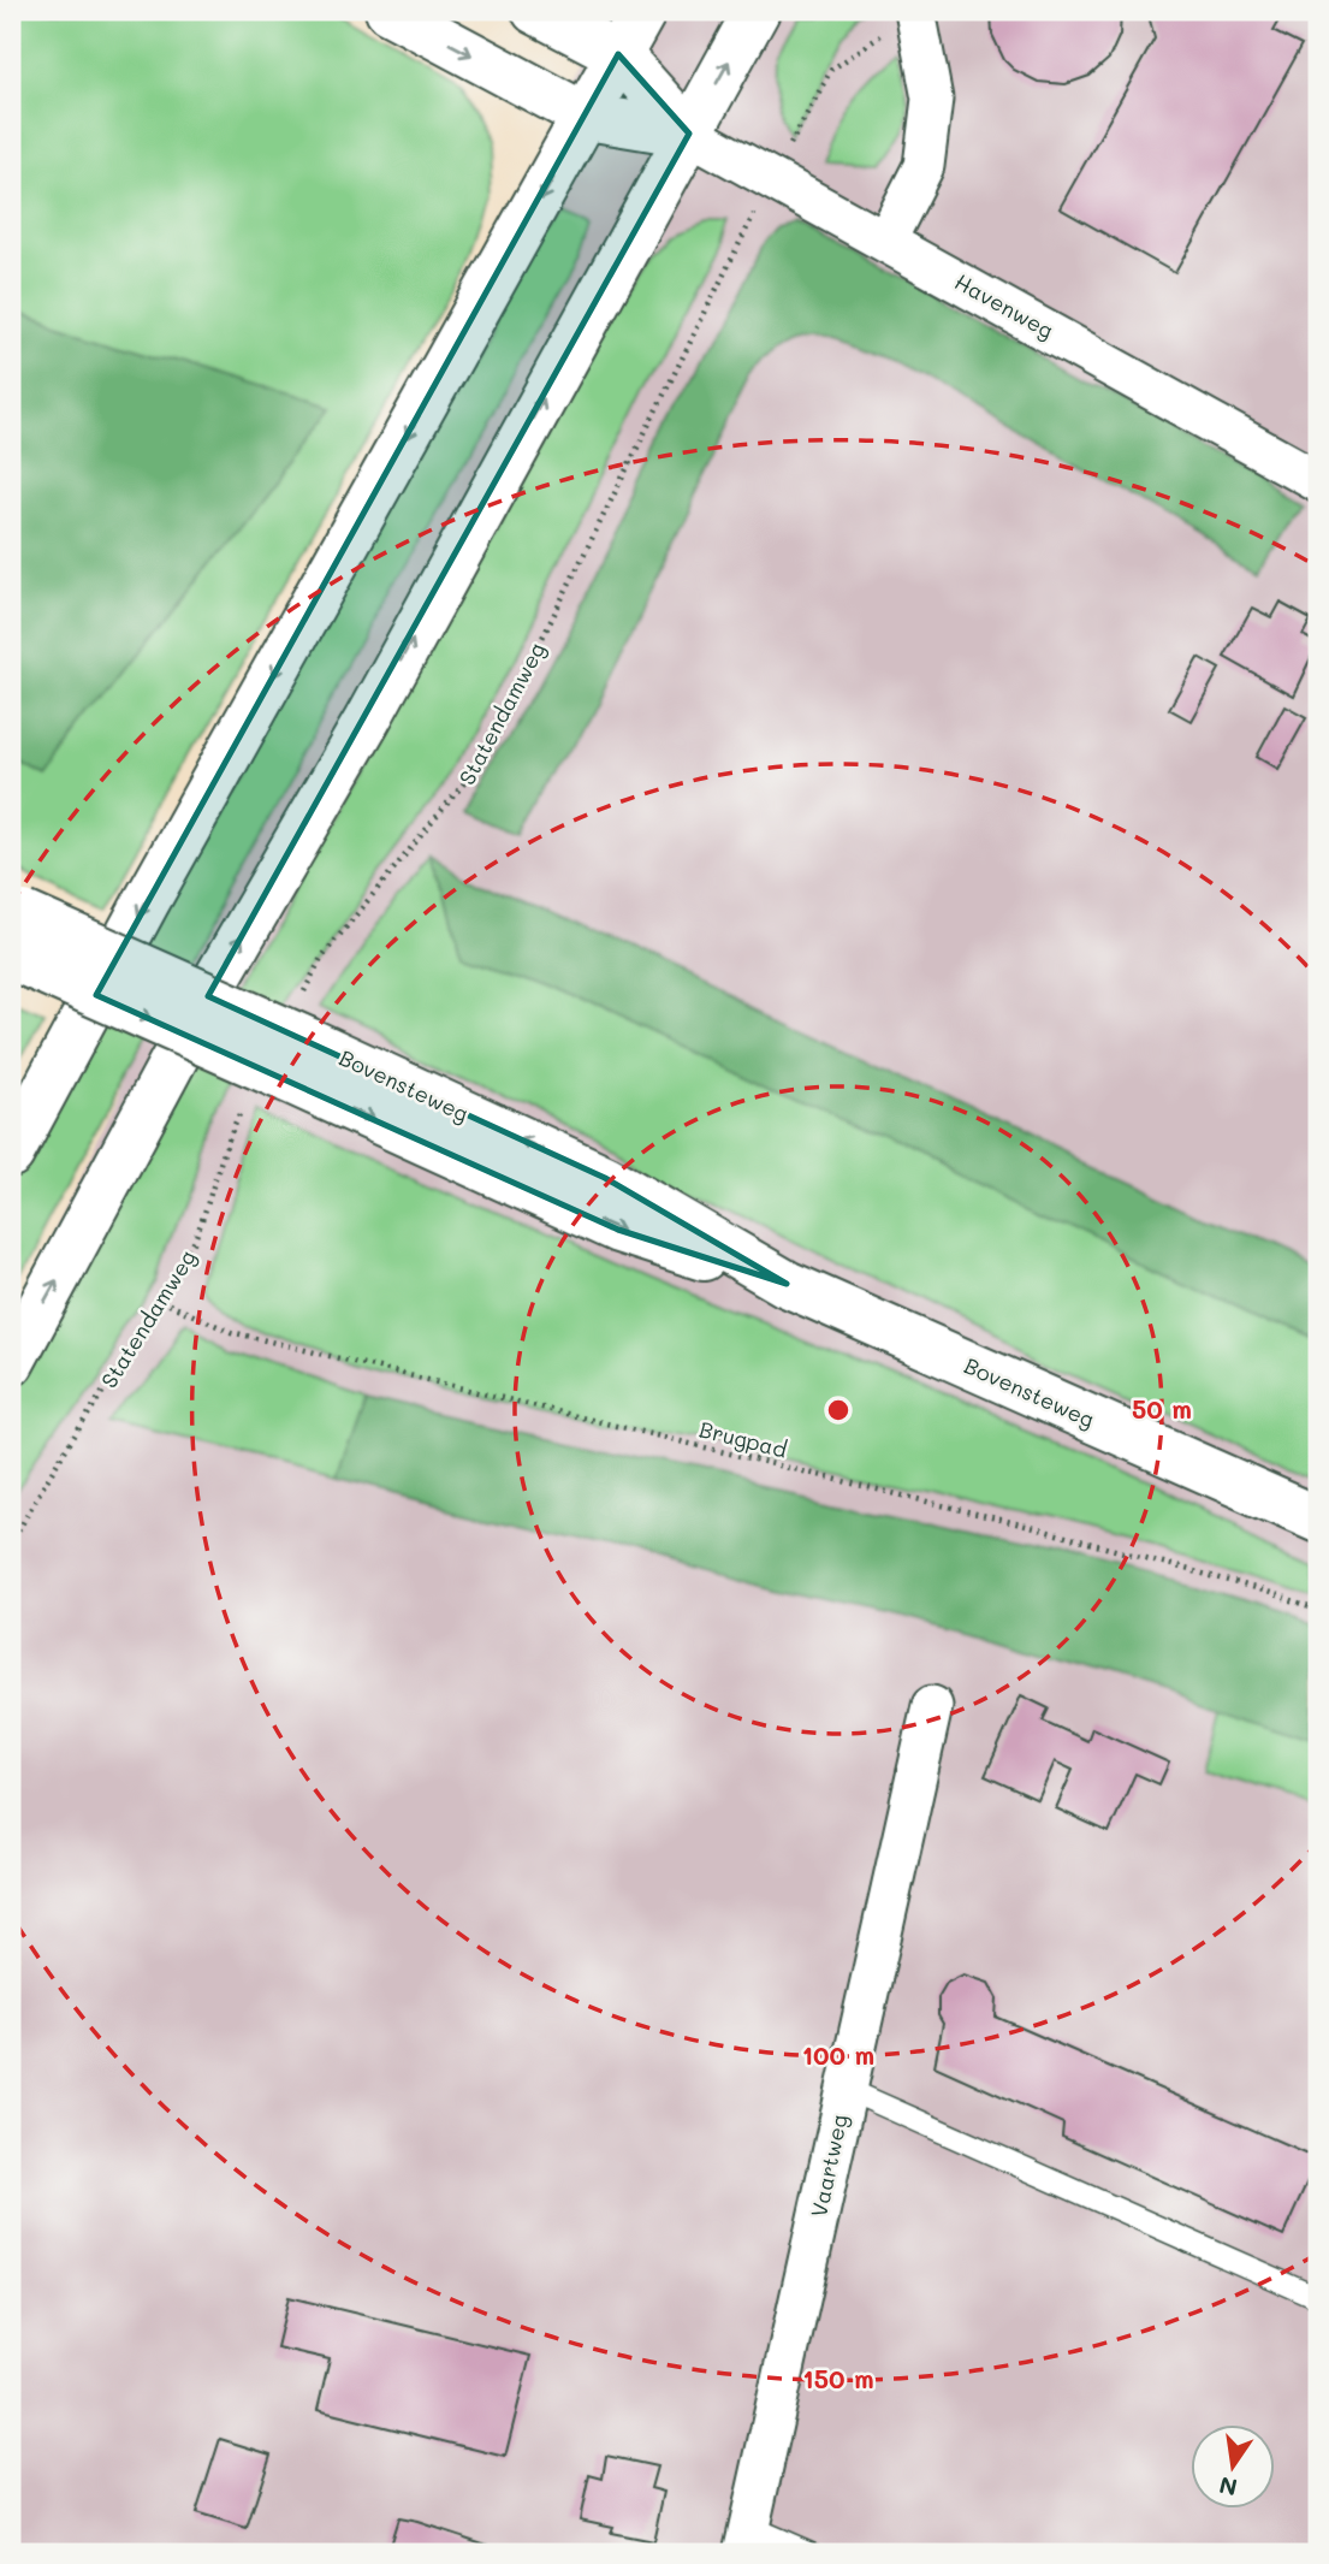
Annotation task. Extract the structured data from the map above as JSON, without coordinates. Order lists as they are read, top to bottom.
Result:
{
  "streets": {
    "main road": ["Bovensteweg"],
    "street": ["Havenweg", "Vaartweg"],
    "path": ["Statendamweg", "Brugpad"]
  },
  "crossings": [
    ["Havenweg", "Statendamweg"],
    ["Statendamweg", "Bovensteweg"],
    ["Statendamweg", "Brugpad"]
  ],
  "north": "bottom",
  "rings": ["50 m", "100 m", "150 m"]
}
